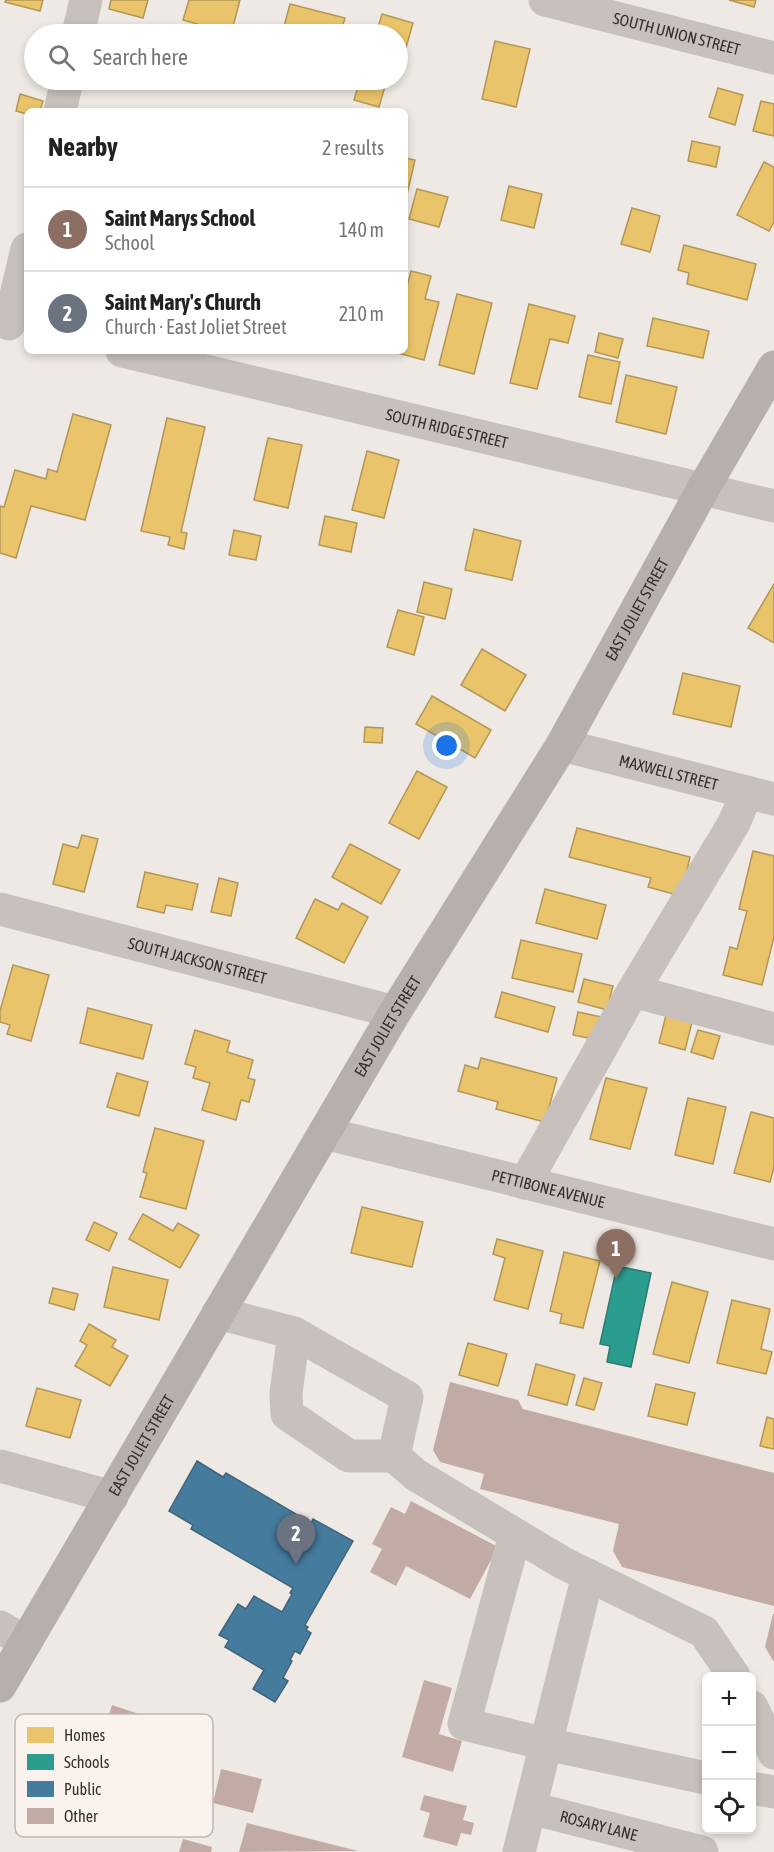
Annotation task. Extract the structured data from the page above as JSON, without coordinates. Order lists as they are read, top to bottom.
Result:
{
  "streets": {
    "main road": ["EAST JOLIET STREET"],
    "street": [
      "SOUTH UNION STREET",
      "SOUTH RIDGE STREET",
      "MAXWELL STREET",
      "SOUTH JACKSON STREET",
      "PETTIBONE AVENUE",
      "ROSARY LANE"
    ]
  },
  "crossings": [
    ["SOUTH RIDGE STREET", "EAST JOLIET STREET"],
    ["EAST JOLIET STREET", "MAXWELL STREET"],
    ["EAST JOLIET STREET", "SOUTH JACKSON STREET"],
    ["EAST JOLIET STREET", "PETTIBONE AVENUE"]
  ],
  "legend": [
    "Homes",
    "Schools",
    "Public",
    "Other"
  ],
  "page": {
    "search": "Search here",
    "heading": ["Nearby", "2 results"],
    "list": [
      {
        "mark": "1",
        "name": "Saint Marys School",
        "note": "School",
        "value": "140 m"
      },
      {
        "mark": "2",
        "name": "Saint Mary's Church",
        "note": "Church · East Joliet Street",
        "value": "210 m"
      }
    ],
    "pins": ["1", "2"],
    "map_buttons": ["+", "−"]
  }
}
